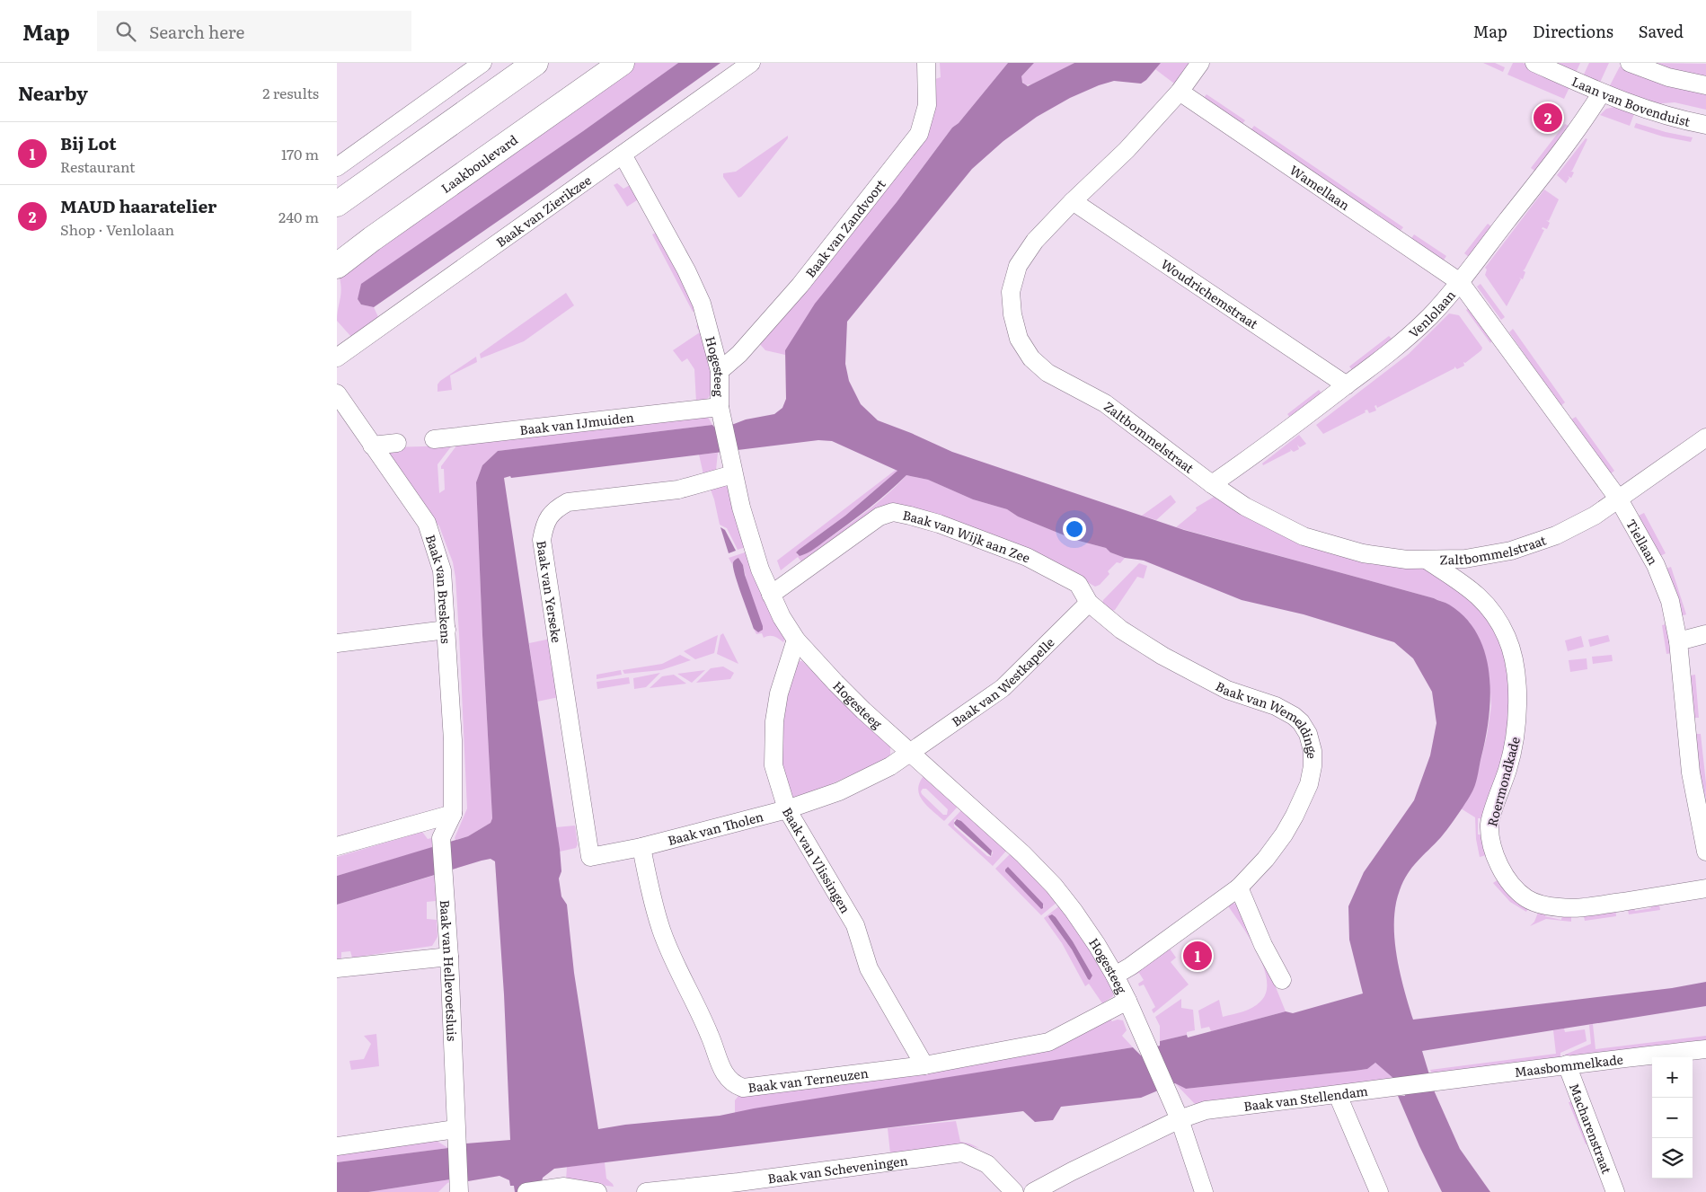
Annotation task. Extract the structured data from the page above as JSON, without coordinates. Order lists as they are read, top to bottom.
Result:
{
  "streets": {
    "main road": ["Laakboulevard"],
    "street": [
      "Laan van Bovenduist",
      "Wamellaan",
      "Baak van Zierikzee",
      "Baak van Zandvoort",
      "Woudrichemstraat",
      "Venlolaan",
      "Hogesteeg",
      "Baak van IJmuiden",
      "Zaltbommelstraat",
      "Baak van Wijk aan Zee",
      "Tiellaan",
      "Baak van Breskens",
      "Baak van Yerseke",
      "Baak van Westkapelle",
      "Baak van Wemeldinge",
      "Roermondkade",
      "Baak van Tholen",
      "Baak van Vlissingen",
      "Baak van Hellevoetsluis",
      "Maasbommelkade",
      "Baak van Terneuzen",
      "Baak van Stellendam",
      "Macharenstraat",
      "Baak van Scheveningen"
    ]
  },
  "crossings": [
    ["Laan van Bovenduist", "Venlolaan"],
    ["Wamellaan", "Venlolaan"],
    ["Wamellaan", "Zaltbommelstraat"],
    ["Wamellaan", "Tiellaan"],
    ["Baak van Zierikzee", "Hogesteeg"],
    ["Baak van Zandvoort", "Hogesteeg"],
    ["Woudrichemstraat", "Venlolaan"],
    ["Woudrichemstraat", "Zaltbommelstraat"],
    ["Venlolaan", "Zaltbommelstraat"],
    ["Venlolaan", "Tiellaan"],
    ["Hogesteeg", "Baak van IJmuiden"],
    ["Hogesteeg", "Baak van Wijk aan Zee"],
    ["Hogesteeg", "Baak van Yerseke"],
    ["Hogesteeg", "Baak van Westkapelle"],
    ["Hogesteeg", "Baak van Wemeldinge"],
    ["Hogesteeg", "Baak van Tholen"],
    ["Hogesteeg", "Baak van Vlissingen"],
    ["Hogesteeg", "Baak van Terneuzen"],
    ["Hogesteeg", "Baak van Stellendam"],
    ["Zaltbommelstraat", "Tiellaan"],
    ["Zaltbommelstraat", "Roermondkade"],
    ["Baak van Wijk aan Zee", "Baak van Westkapelle"],
    ["Baak van Wijk aan Zee", "Baak van Wemeldinge"],
    ["Baak van Breskens", "Baak van Hellevoetsluis"],
    ["Baak van Yerseke", "Baak van Tholen"],
    ["Baak van Westkapelle", "Baak van Wemeldinge"],
    ["Baak van Westkapelle", "Baak van Tholen"],
    ["Baak van Tholen", "Baak van Vlissingen"],
    ["Baak van Tholen", "Baak van Terneuzen"],
    ["Baak van Vlissingen", "Baak van Terneuzen"],
    ["Maasbommelkade", "Baak van Stellendam"],
    ["Maasbommelkade", "Macharenstraat"]
  ],
  "page": {
    "header": "Map",
    "search": "Search here",
    "nav": ["Map", "Directions", "Saved"],
    "heading": ["Nearby", "2 results"],
    "pins": ["2", "1"],
    "list": [
      {
        "mark": "1",
        "name": "Bij Lot",
        "note": "Restaurant",
        "value": "170 m"
      },
      {
        "mark": "2",
        "name": "MAUD haaratelier",
        "note": "Shop · Venlolaan",
        "value": "240 m"
      }
    ],
    "map_buttons": ["+", "−"]
  }
}
